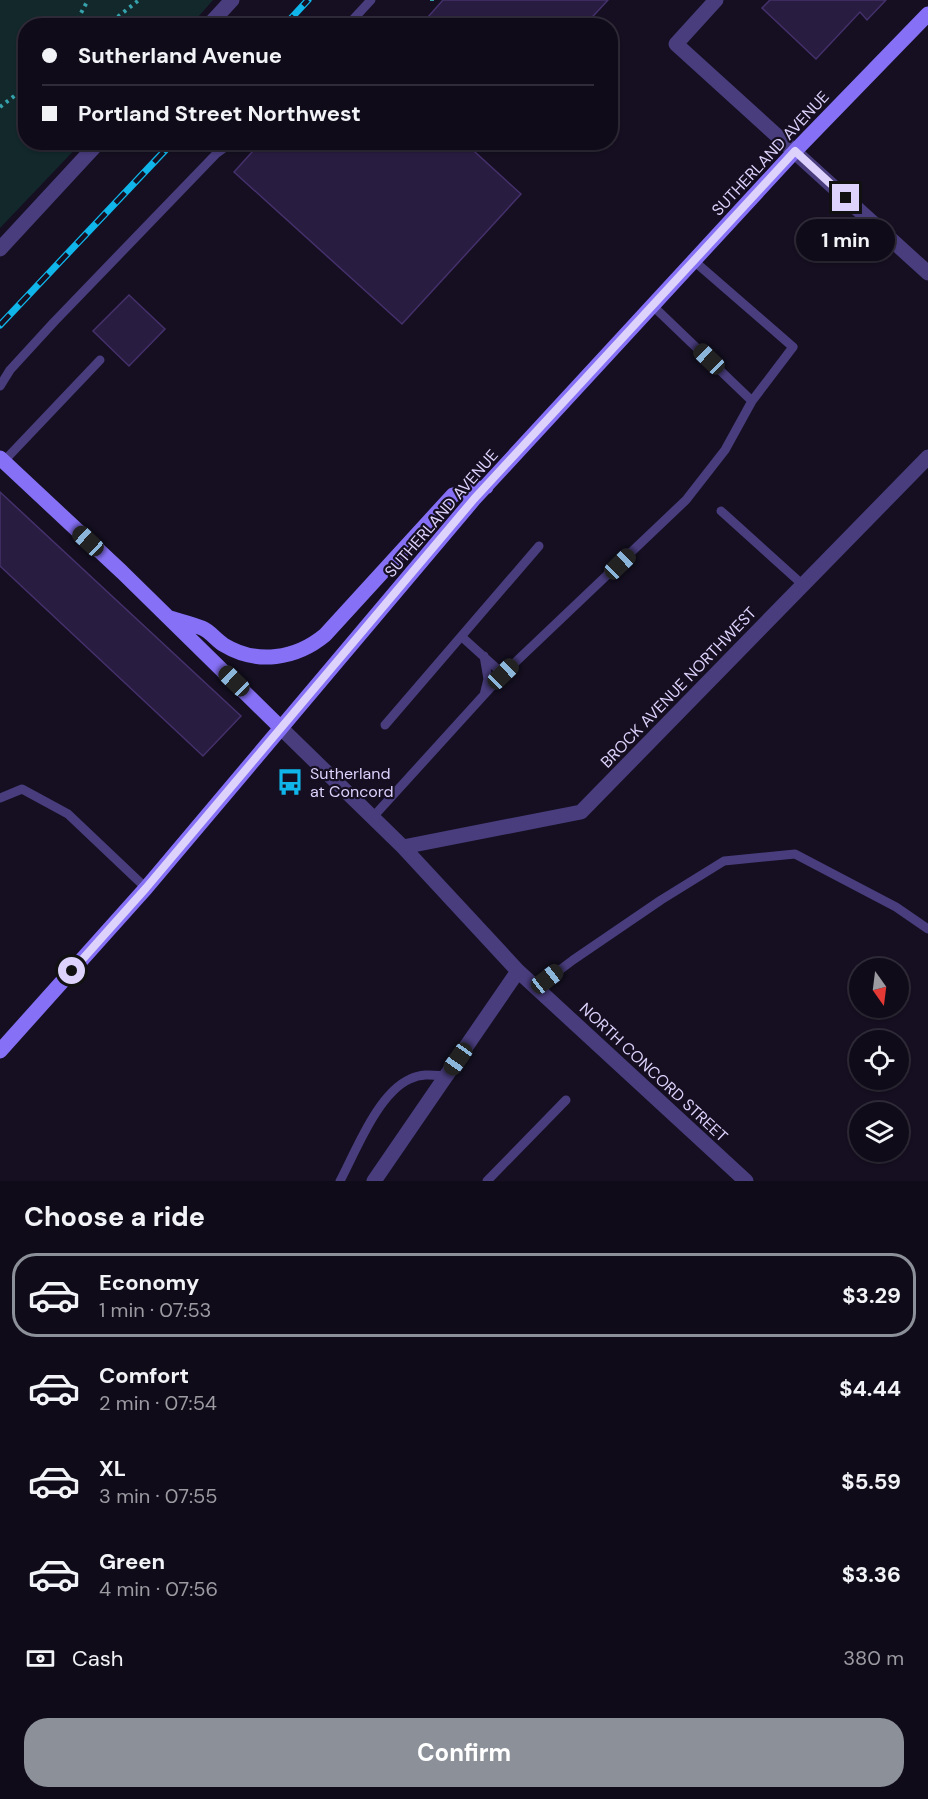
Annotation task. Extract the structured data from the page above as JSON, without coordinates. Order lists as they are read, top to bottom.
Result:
{
  "streets": {
    "street": ["SUTHERLAND AVENUE", "BROCK AVENUE NORTHWEST", "NORTH CONCORD STREET"]
  },
  "crossings": [
    ["SUTHERLAND AVENUE", "NORTH CONCORD STREET"],
    ["BROCK AVENUE NORTHWEST", "NORTH CONCORD STREET"]
  ],
  "places": {
    "bus stop": ["Sutherland at Concord"]
  },
  "north": "bottom",
  "page": {
    "banner": ["Sutherland Avenue", "Portland Street Northwest"],
    "bubble": "1 min",
    "heading": "Choose a ride",
    "list": [
      {
        "name": "Economy",
        "note": "1 min · 07:53",
        "value": "$3.29"
      },
      {
        "name": "Comfort",
        "note": "2 min · 07:54",
        "value": "$4.44"
      },
      {
        "name": "XL",
        "note": "3 min · 07:55",
        "value": "$5.59"
      },
      {
        "name": "Green",
        "note": "4 min · 07:56",
        "value": "$3.36"
      }
    ],
    "pay": ["Cash", "380 m"],
    "buttons": "Confirm"
  }
}
